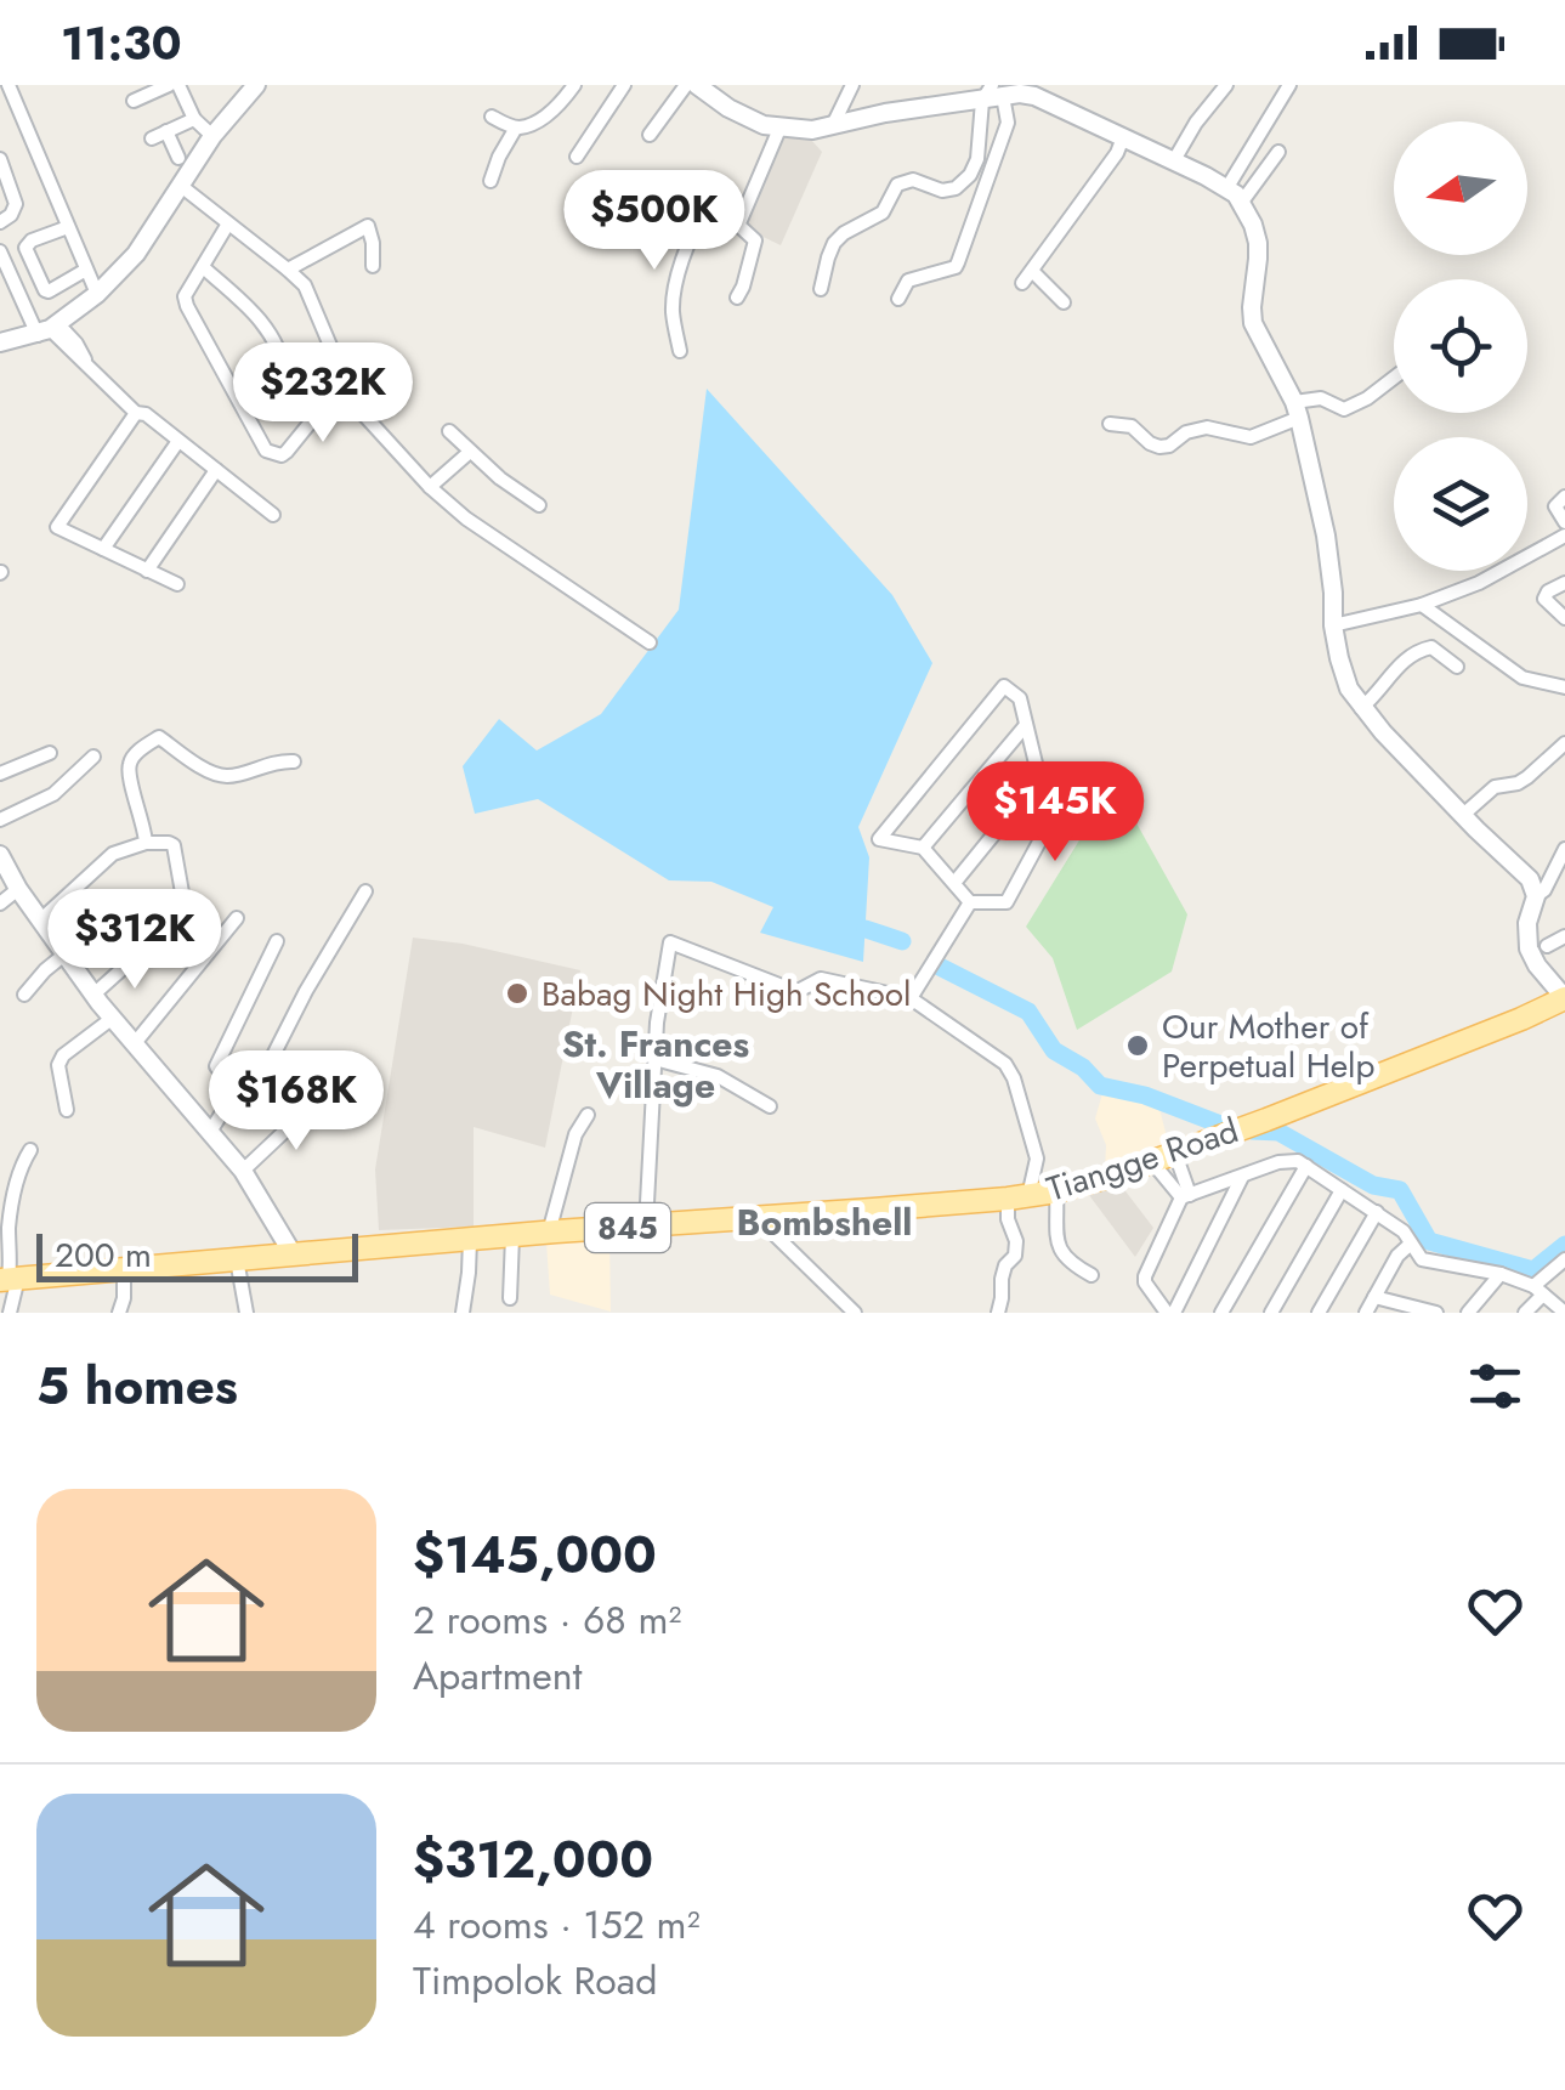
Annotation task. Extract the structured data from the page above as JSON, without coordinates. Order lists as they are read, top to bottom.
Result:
{
  "streets": {
    "main road": ["Tiangge Road", "845"]
  },
  "districts": ["St. Frances Village", "Bombshell"],
  "places": ["Babag Night High School", "Our Mother of Perpetual Help"],
  "scale_bar": "200 m",
  "north": "left",
  "page": {
    "status": "11:30",
    "price": [
      "$500K",
      "$232K",
      "$145K",
      "$312K",
      "$168K"
    ],
    "scale": "200 m",
    "heading": "5 homes",
    "list": [
      {
        "name": "$145,000",
        "note": "2 rooms · 68 m² · Apartment"
      },
      {
        "name": "$312,000",
        "note": "4 rooms · 152 m² · Timpolok Road"
      }
    ]
  }
}
